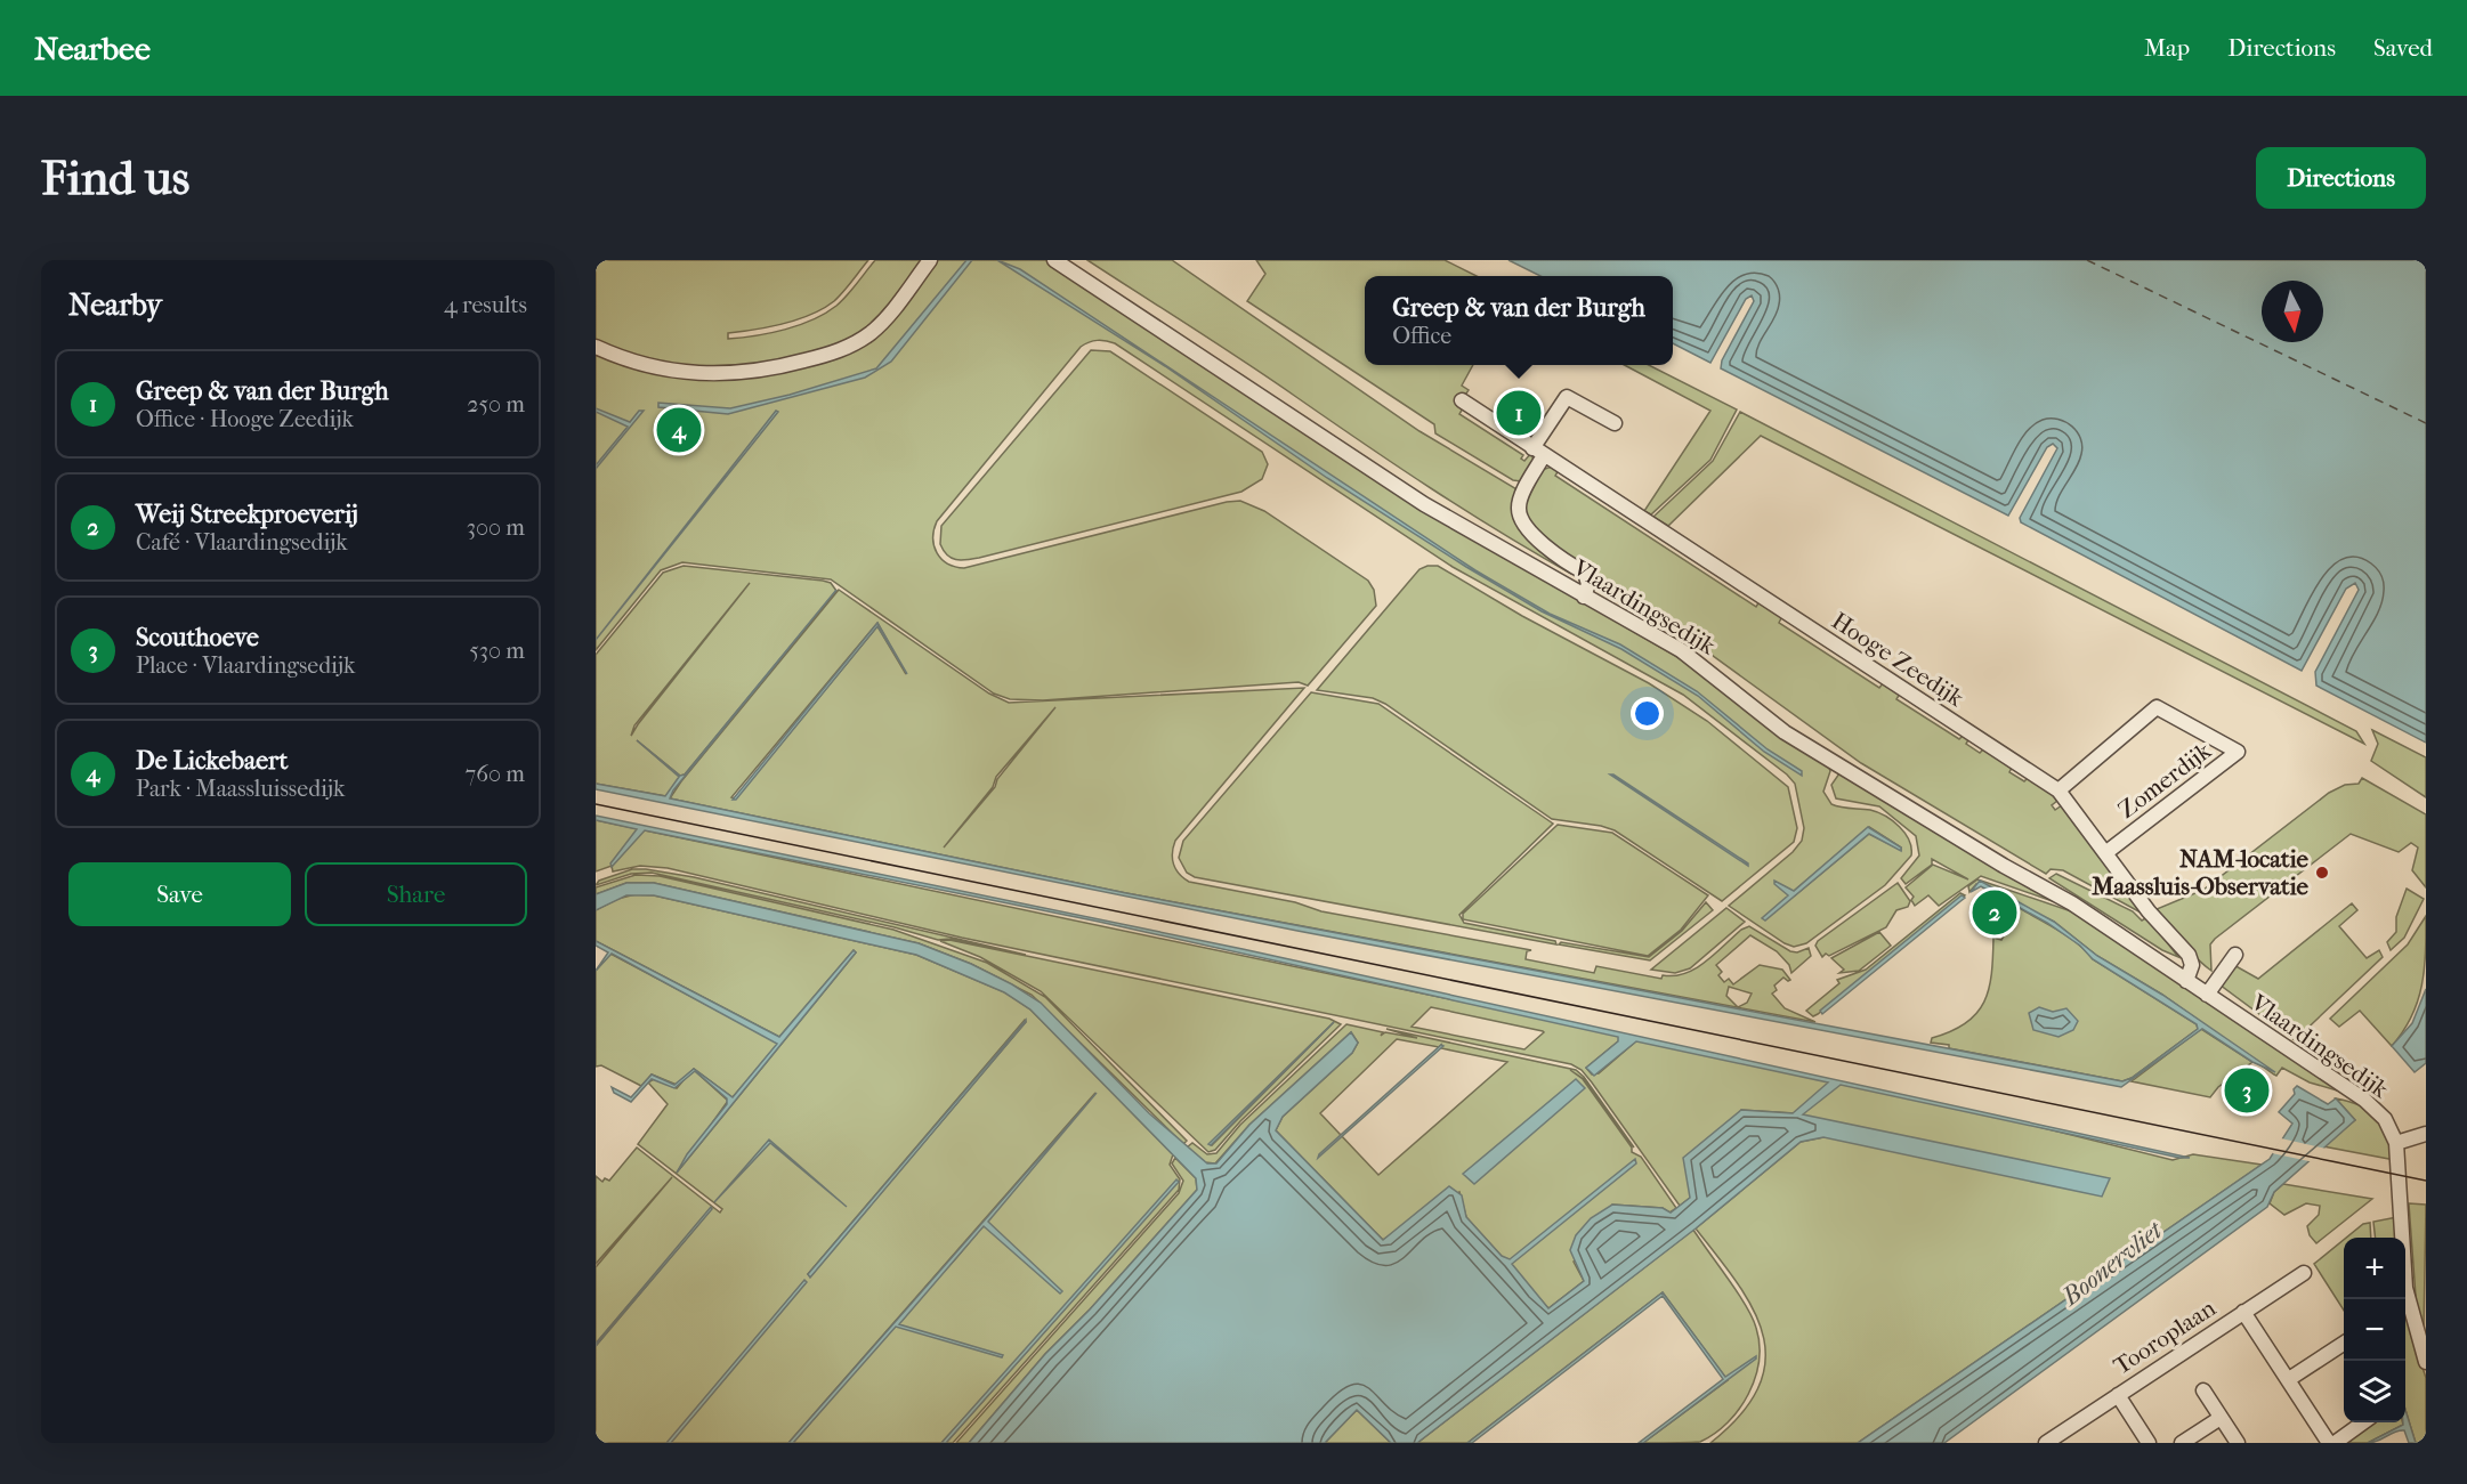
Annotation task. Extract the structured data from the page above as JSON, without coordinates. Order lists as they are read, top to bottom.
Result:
{
  "streets": {
    "street": [
      "Vlaardingsedijk",
      "Hooge Zeedijk",
      "Zomerdijk",
      "Tooroplaan"
    ]
  },
  "crossings": [
    ["Vlaardingsedijk", "Hooge Zeedijk"],
    ["Hooge Zeedijk", "Zomerdijk"]
  ],
  "water": ["Boonervliet"],
  "places": ["NAM-locatie Maassluis-Observatie"],
  "north": "bottom",
  "page": {
    "header": "Nearbee",
    "nav": ["Map", "Directions", "Saved"],
    "buttons": [
      "Directions",
      ["Save", "Share"]
    ],
    "title": "Find us",
    "heading": ["Nearby", "4 results"],
    "popup": ["Greep & van der Burgh", "Office"],
    "list": [
      {
        "mark": "1",
        "name": "Greep & van der Burgh",
        "note": "Office · Hooge Zeedijk",
        "value": "250 m"
      },
      {
        "mark": "2",
        "name": "Weij Streekproeverij",
        "note": "Café · Vlaardingsedijk",
        "value": "300 m"
      },
      {
        "mark": "3",
        "name": "Scouthoeve",
        "note": "Place · Vlaardingsedijk",
        "value": "530 m"
      },
      {
        "mark": "4",
        "name": "De Lickebaert",
        "note": "Park · Maassluissedijk",
        "value": "760 m"
      }
    ],
    "pins": [
      "1",
      "4",
      "2",
      "3"
    ],
    "map_buttons": ["+", "−"]
  }
}
